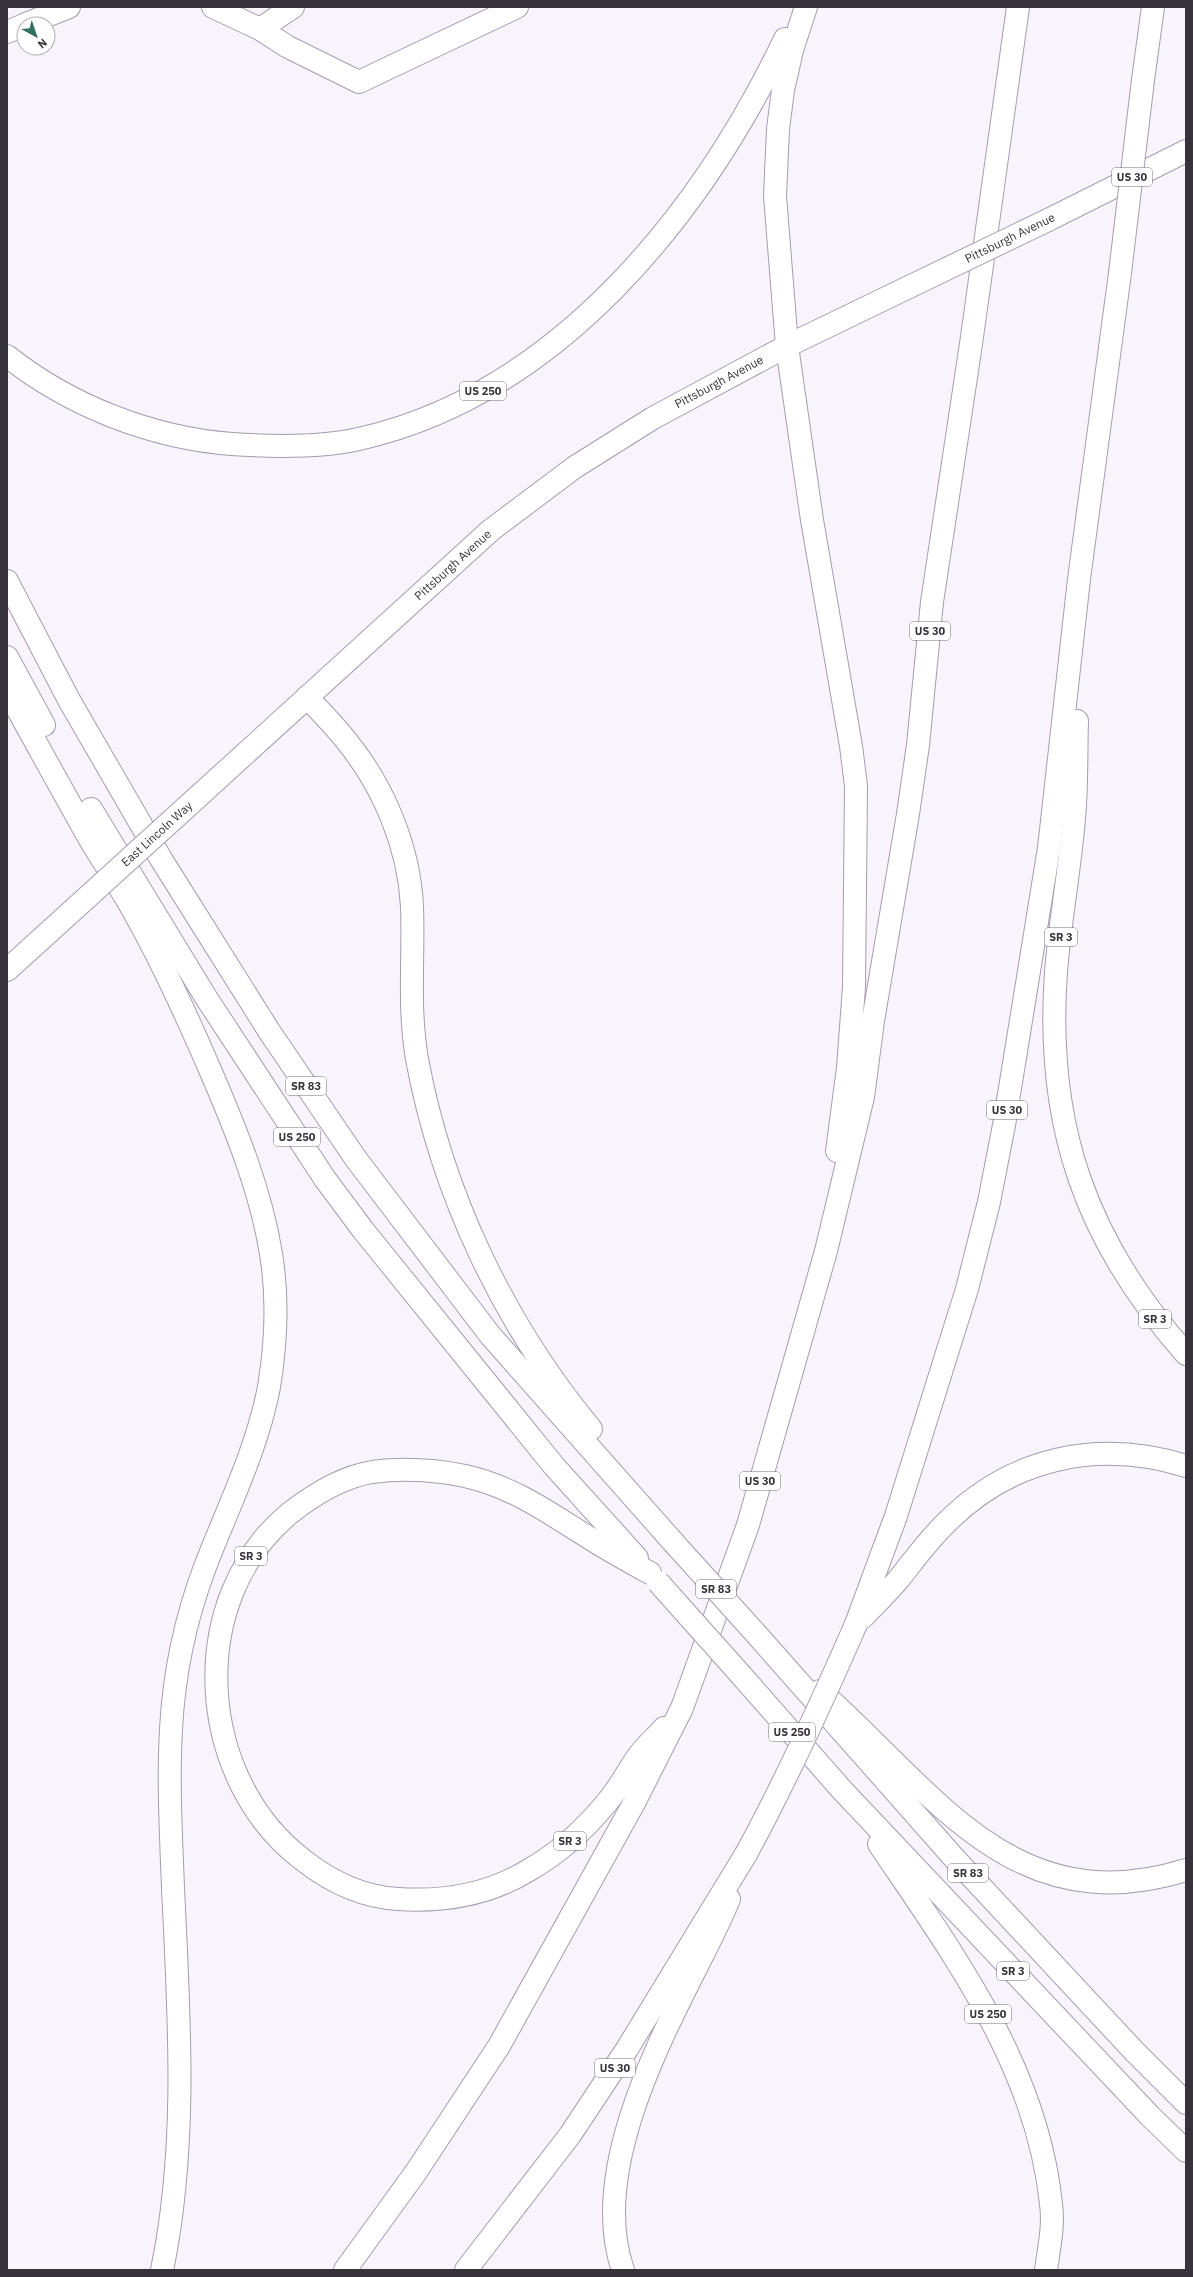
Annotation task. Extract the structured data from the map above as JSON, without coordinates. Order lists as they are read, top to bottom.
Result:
{
  "streets": {
    "main road": [
      "US 30",
      "Pittsburgh Avenue",
      "US 250",
      "East Lincoln Way",
      "SR 3",
      "SR 83"
    ]
  },
  "crossings": [
    ["US 30", "SR 3"],
    ["Pittsburgh Avenue", "East Lincoln Way"],
    ["US 250", "SR 3"]
  ],
  "north": "bottom right"
}
